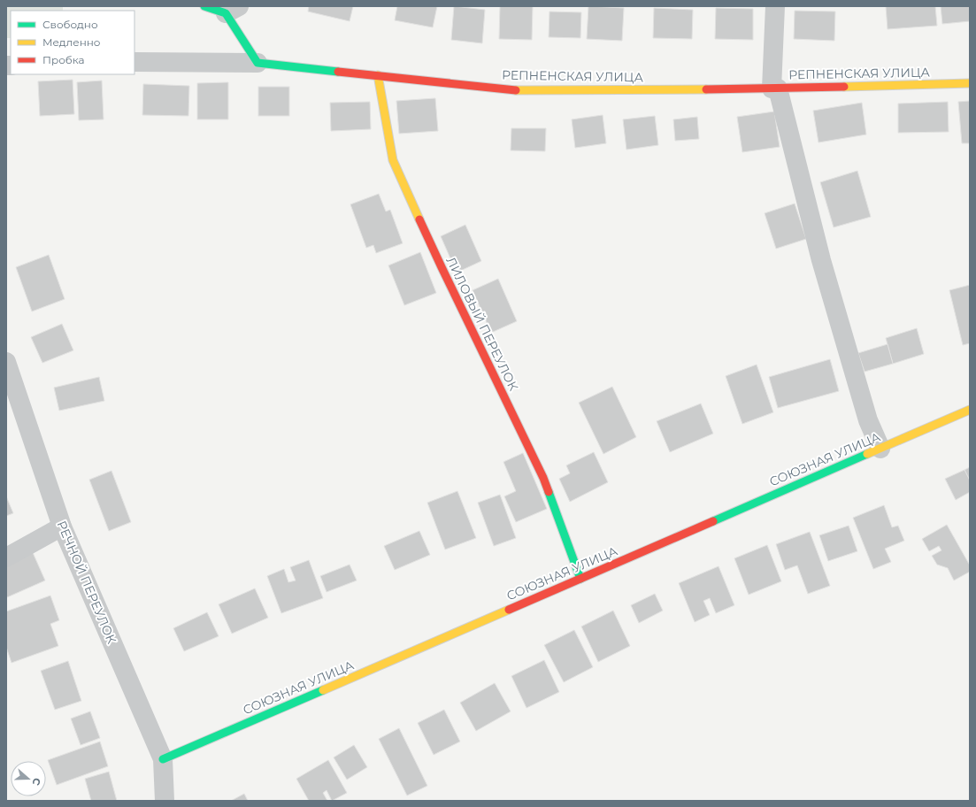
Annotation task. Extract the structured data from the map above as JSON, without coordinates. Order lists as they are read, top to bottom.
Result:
{
  "streets": {
    "street": [
      "РЕПНЕНСКАЯ УЛИЦА",
      "ЛИЛОВЫЙ ПЕРЕУЛОК",
      "СОЮЗНАЯ УЛИЦА",
      "РЕЧНОЙ ПЕРЕУЛОК"
    ]
  },
  "crossings": [
    ["РЕПНЕНСКАЯ УЛИЦА", "ЛИЛОВЫЙ ПЕРЕУЛОК"],
    ["ЛИЛОВЫЙ ПЕРЕУЛОК", "СОЮЗНАЯ УЛИЦА"],
    ["СОЮЗНАЯ УЛИЦА", "РЕЧНОЙ ПЕРЕУЛОК"]
  ],
  "legend": ["Свободно", "Медленно", "Пробка"],
  "north": "right"
}
